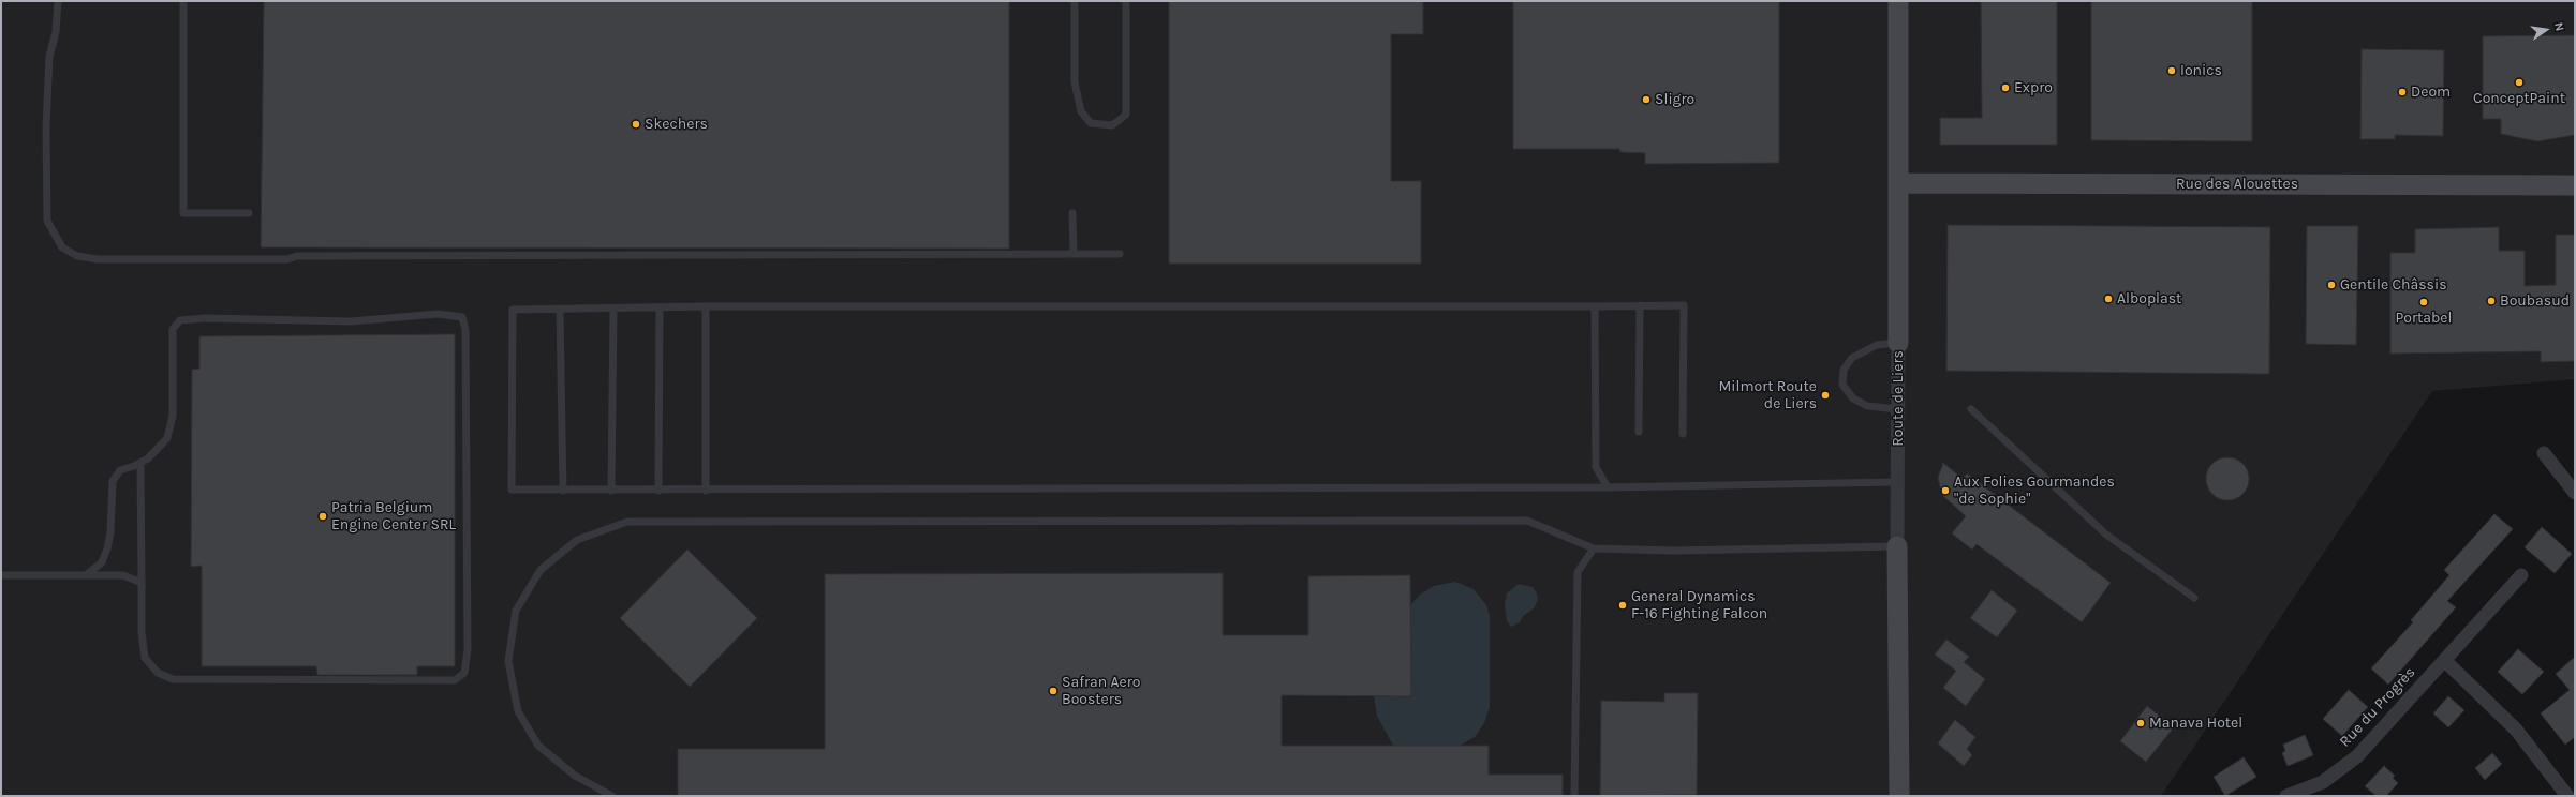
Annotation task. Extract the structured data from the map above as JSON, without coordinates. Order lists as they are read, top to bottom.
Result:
{
  "streets": {
    "street": ["Rue des Alouettes", "Route de Liers", "Rue du Progrès"]
  },
  "crossings": [
    ["Rue des Alouettes", "Route de Liers"]
  ],
  "places": [
    "Ionics",
    "ConceptPaint",
    "Expro",
    "Deom",
    "Sligro",
    "Skechers",
    "Gentile Châssis",
    "Alboplast",
    "Boubasud",
    "Portabel",
    "Milmort Route de Liers",
    "Aux Folies Gourmandes \"de Sophie\"",
    "Patria Belgium Engine Center SRL",
    "General Dynamics F-16 Fighting Falcon",
    "Safran Aero Boosters",
    "Manava Hotel"
  ],
  "north": "right"
}
